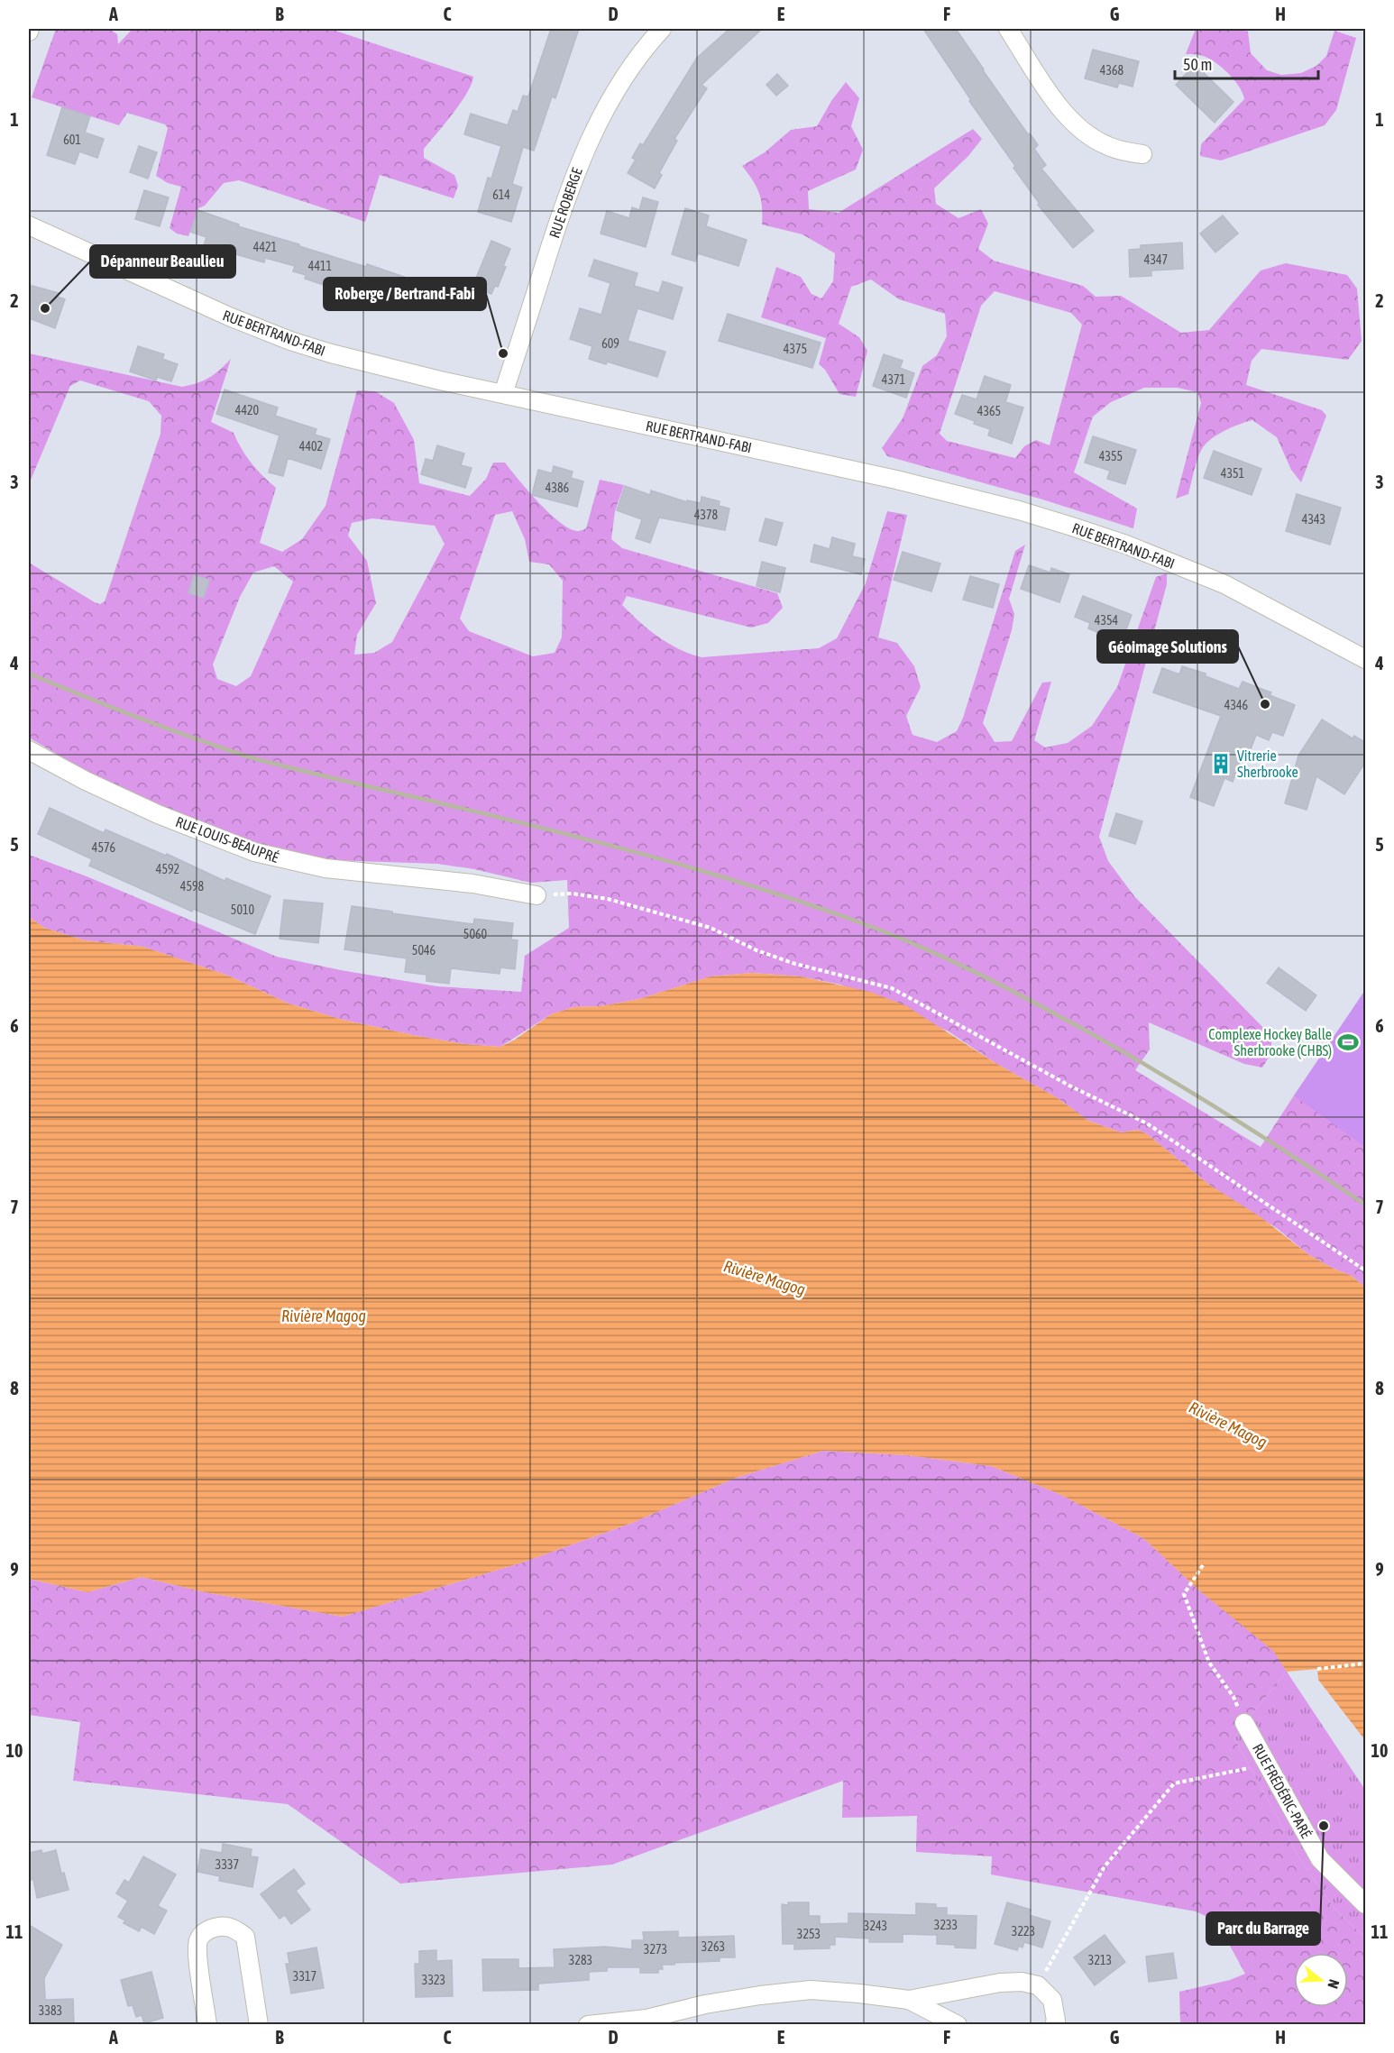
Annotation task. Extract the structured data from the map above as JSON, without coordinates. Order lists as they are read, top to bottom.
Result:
{
  "streets": {
    "street": [
      "RUE ROBERGE",
      "RUE BERTRAND-FABI",
      "RUE LOUIS-BEAUPRÉ",
      "RUE FRÉDÉRIC-PARÉ"
    ]
  },
  "crossings": [
    ["RUE ROBERGE", "RUE BERTRAND-FABI"]
  ],
  "water": ["Rivière Magog"],
  "places": {
    "other": [
      "Dépanneur Beaulieu",
      "Roberge / Bertrand-Fabi",
      "Géoimage Solutions",
      "Parc du Barrage"
    ],
    "building": ["Vitrerie Sherbrooke"],
    "sports": ["Complexe Hockey Balle Sherbrooke (CHBS)"]
  },
  "house_numbers": [
    "4368",
    "601",
    "614",
    "4421",
    "4347",
    "4411",
    "609",
    "4375",
    "4371",
    "4420",
    "4365",
    "4402",
    "4355",
    "4351",
    "4386",
    "4378",
    "4343",
    "4354",
    "4346",
    "4576",
    "4592",
    "4598",
    "5010",
    "5060",
    "5046",
    "3337",
    "3233",
    "3243",
    "3223",
    "3253",
    "3263",
    "3273",
    "3283",
    "3213",
    "3317",
    "3323",
    "3383"
  ],
  "scale_bar": "50 m",
  "north": "right",
  "grid": {
    "columns": [
      "A",
      "B",
      "C",
      "D",
      "E",
      "F",
      "G",
      "H"
    ],
    "rows": [
      "1",
      "2",
      "3",
      "4",
      "5",
      "6",
      "7",
      "8",
      "9",
      "10",
      "11"
    ]
  }
}
